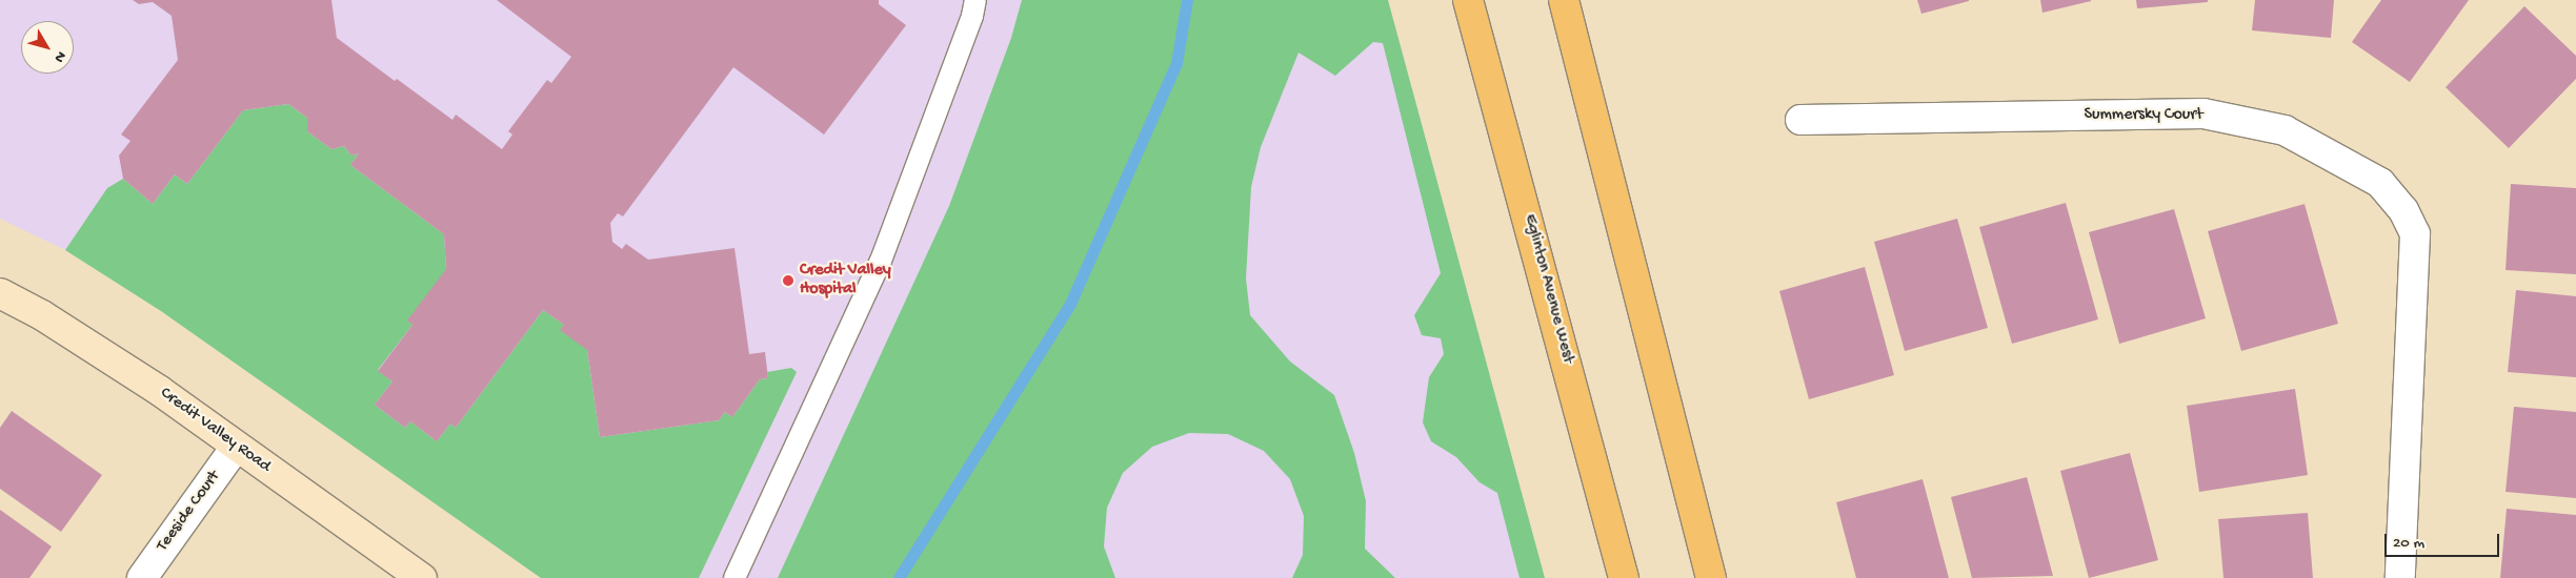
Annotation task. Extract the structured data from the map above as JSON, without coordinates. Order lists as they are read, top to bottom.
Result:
{
  "streets": {
    "main road": ["Eglinton Avenue West"],
    "street": ["Summersky Court", "Credit Valley Road", "Teeside Court"]
  },
  "crossings": [
    ["Credit Valley Road", "Teeside Court"]
  ],
  "places": ["Credit Valley Hospital"],
  "scale_bar": "20 m",
  "north": "bottom right"
}
